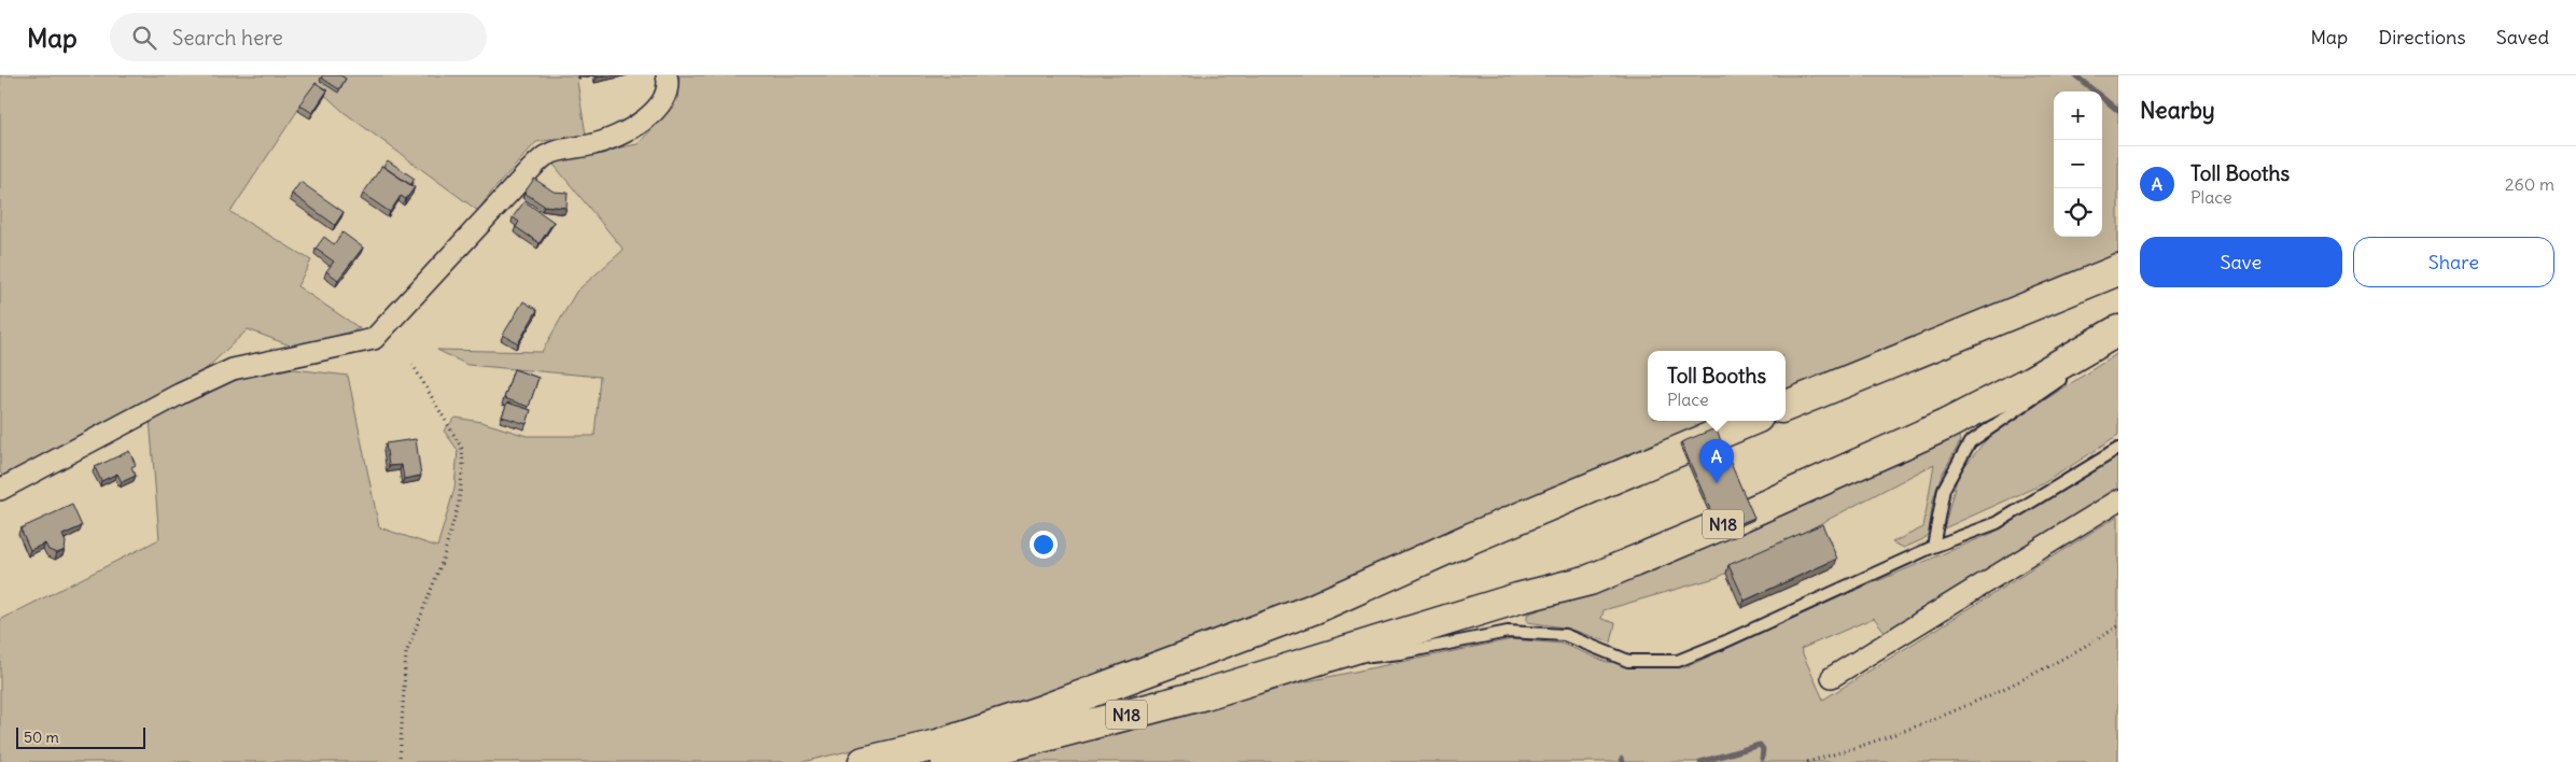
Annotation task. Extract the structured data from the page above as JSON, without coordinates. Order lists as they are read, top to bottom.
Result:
{
  "streets": {
    "highway": ["N18"]
  },
  "scale_bar": "50 m",
  "page": {
    "header": "Map",
    "search": "Search here",
    "nav": ["Map", "Directions", "Saved"],
    "heading": "Nearby",
    "map_buttons": ["+", "−"],
    "list": [
      {
        "mark": "A",
        "name": "Toll Booths",
        "note": "Place",
        "value": "260 m"
      }
    ],
    "buttons": ["Save", "Share"],
    "popup": ["Toll Booths", "Place"],
    "pins": "A",
    "scale": "50 m"
  }
}
